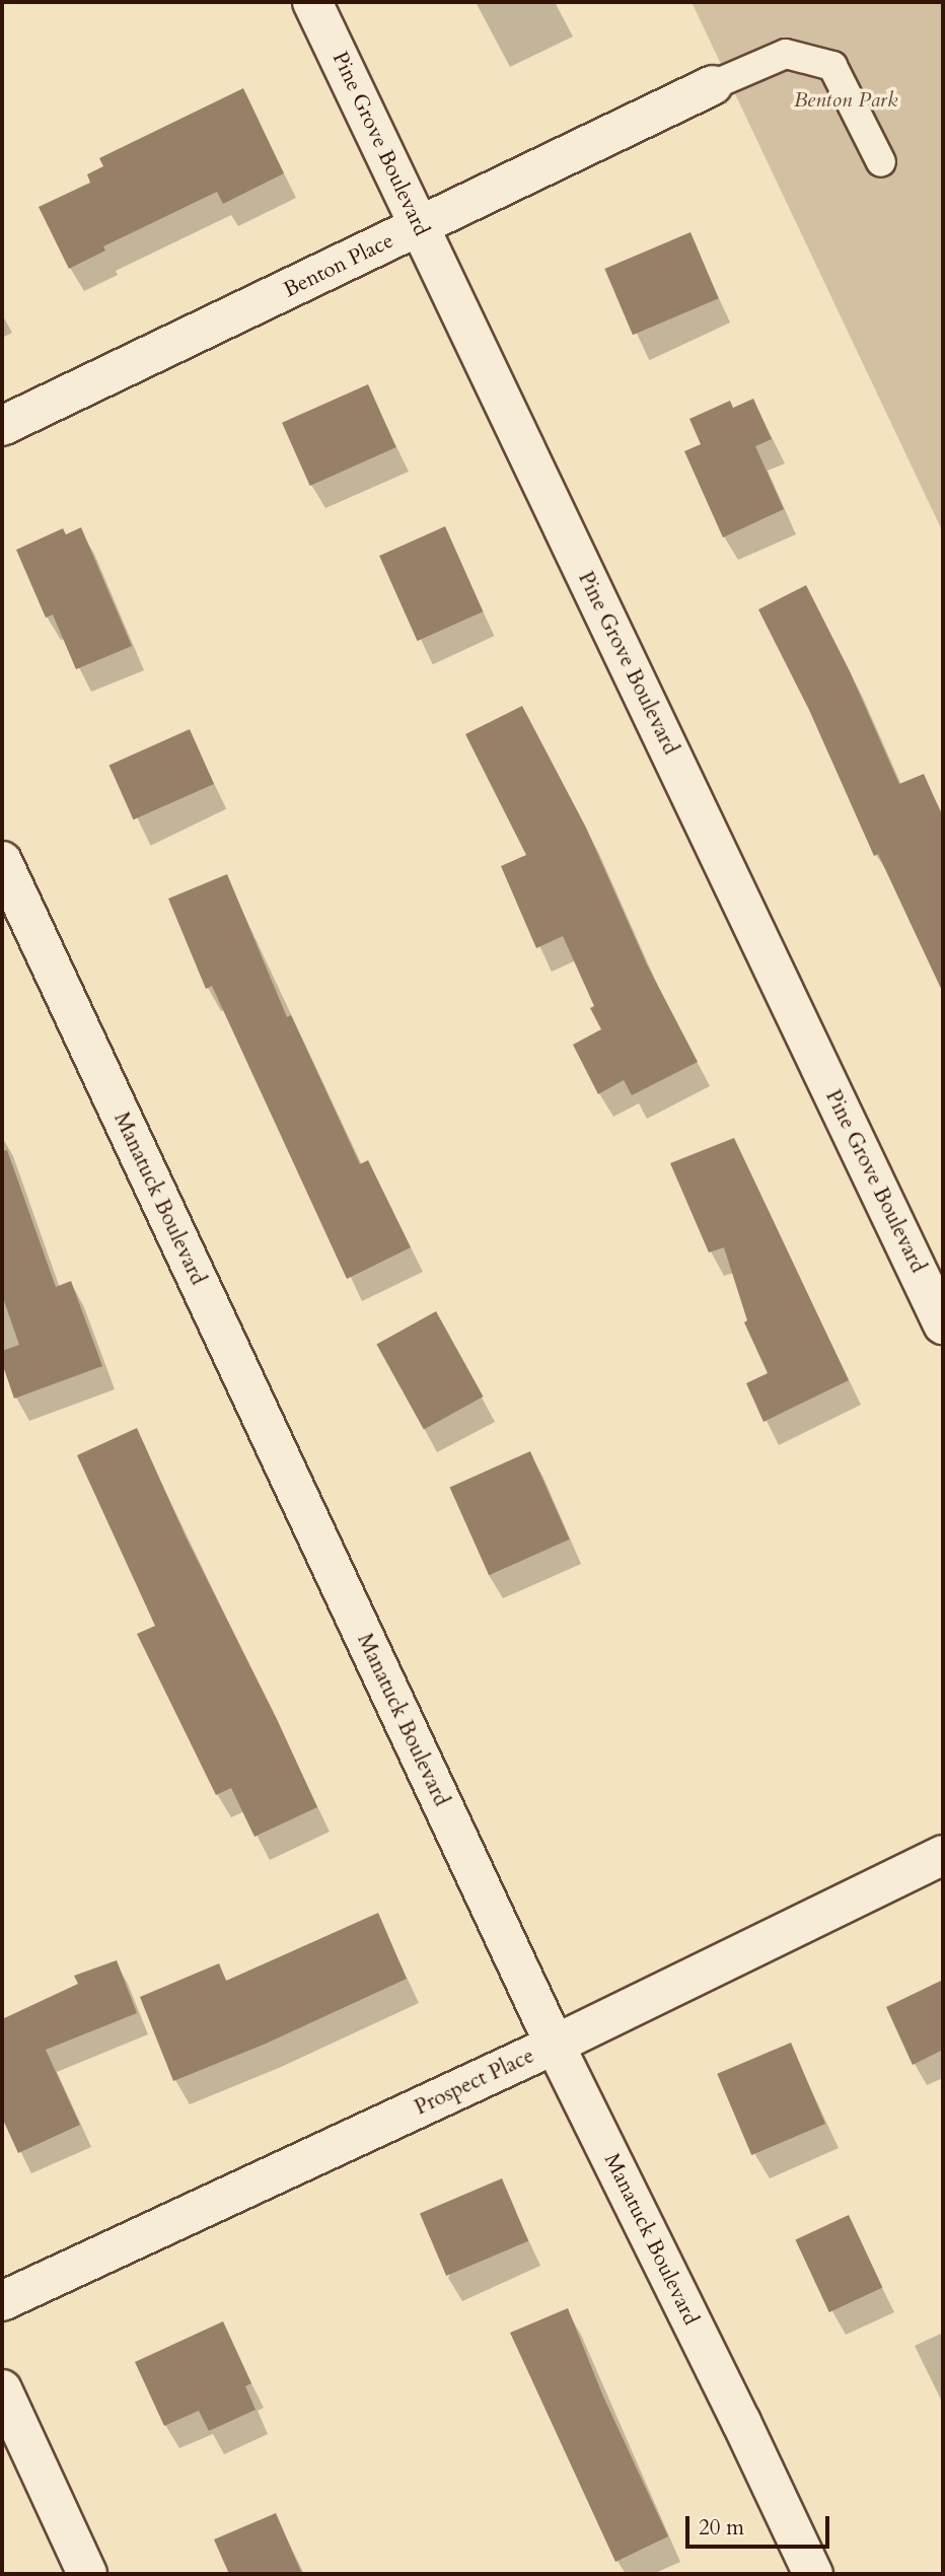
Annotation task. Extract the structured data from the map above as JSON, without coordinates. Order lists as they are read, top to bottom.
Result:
{
  "streets": {
    "street": [
      "Pine Grove Boulevard",
      "Benton Place",
      "Manatuck Boulevard",
      "Prospect Place"
    ]
  },
  "crossings": [
    ["Pine Grove Boulevard", "Benton Place"],
    ["Manatuck Boulevard", "Prospect Place"]
  ],
  "parks": ["Benton Park"],
  "scale_bar": "20 m"
}
